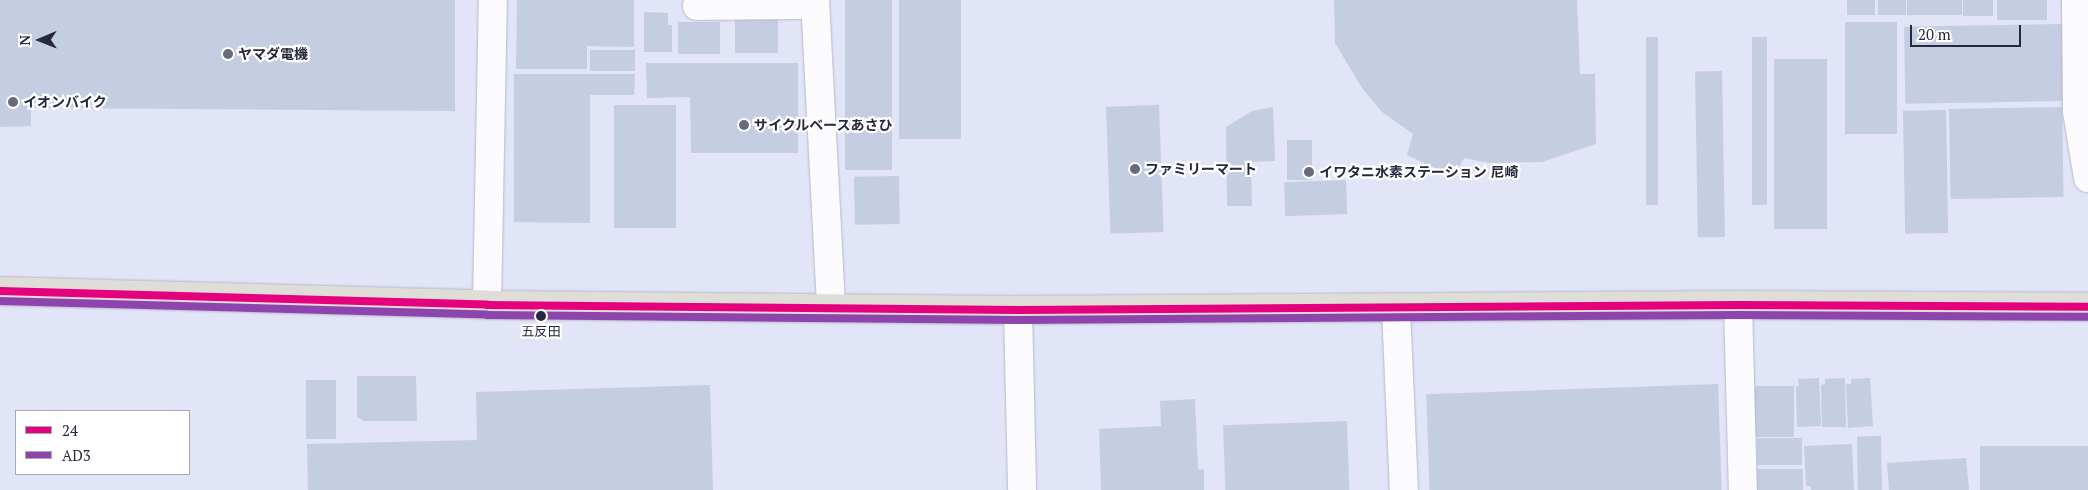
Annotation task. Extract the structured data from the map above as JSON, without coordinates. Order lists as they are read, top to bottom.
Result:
{
  "places": [
    "ヤマダ電機",
    "イオンバイク",
    "サイクルベースあさひ",
    "ファミリーマート",
    "イワタニ水素ステーション 尼崎",
    "五反田"
  ],
  "lines": ["transit line 24", "transit line AD3"],
  "legend": ["24", "AD3"],
  "scale_bar": "20 m",
  "north": "left"
}
